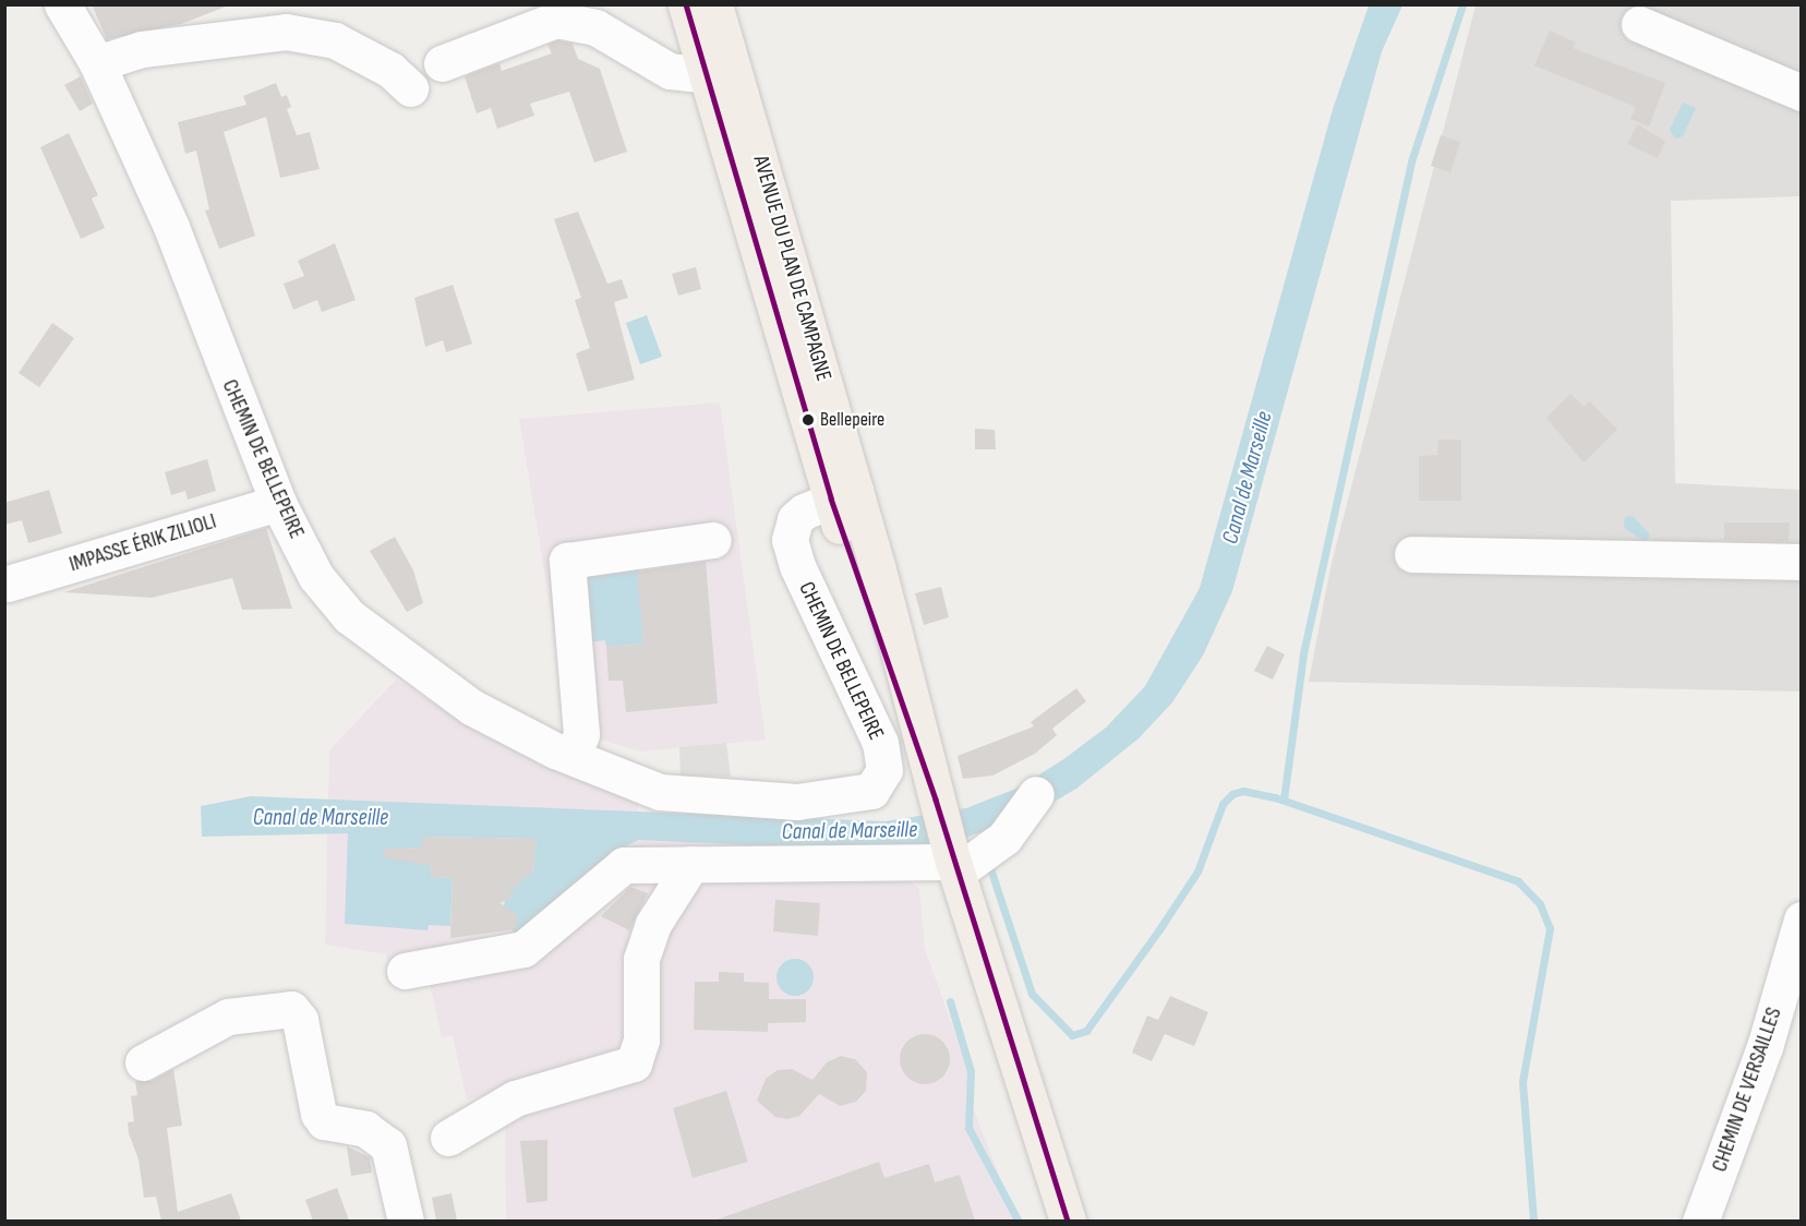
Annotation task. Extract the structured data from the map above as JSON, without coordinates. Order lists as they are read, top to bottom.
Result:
{
  "streets": {
    "main road": ["AVENUE DU PLAN DE CAMPAGNE"],
    "street": ["CHEMIN DE BELLEPEIRE", "IMPASSE ÉRIK ZILIOLI", "CHEMIN DE VERSAILLES"]
  },
  "crossings": [
    ["AVENUE DU PLAN DE CAMPAGNE", "CHEMIN DE BELLEPEIRE"],
    ["CHEMIN DE BELLEPEIRE", "IMPASSE ÉRIK ZILIOLI"]
  ],
  "water": ["Canal de Marseille"],
  "places": ["Bellepeire"]
}
